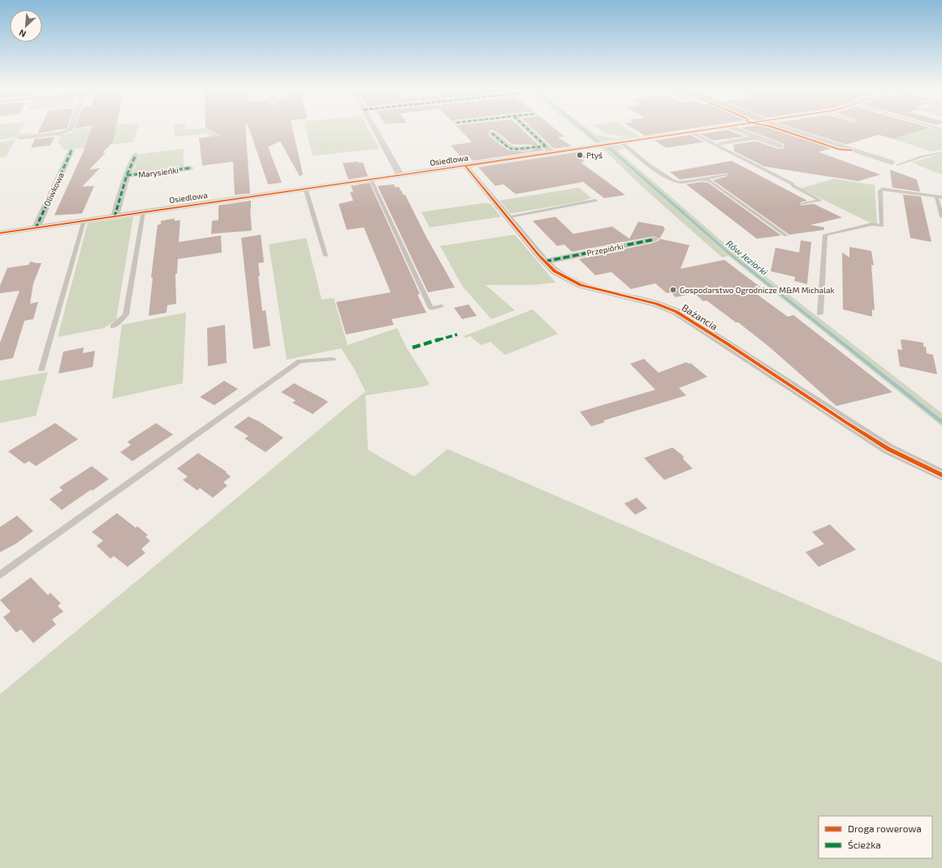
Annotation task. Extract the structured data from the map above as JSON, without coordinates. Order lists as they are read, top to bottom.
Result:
{
  "streets": {
    "street": [
      "Osiedlowa",
      "Marysieńki",
      "Oliwkowa",
      "Przepiórki",
      "Bażancia"
    ]
  },
  "crossings": [
    ["Osiedlowa", "Marysieńki"],
    ["Osiedlowa", "Oliwkowa"],
    ["Osiedlowa", "Bażancia"],
    ["Przepiórki", "Bażancia"]
  ],
  "water": ["Rów Jeziorki"],
  "places": ["Ptyś", "Gospodarstwo Ogrodnicze M&M Michalak"],
  "legend": ["Droga rowerowa", "Ścieżka"],
  "north": "bottom left"
}
